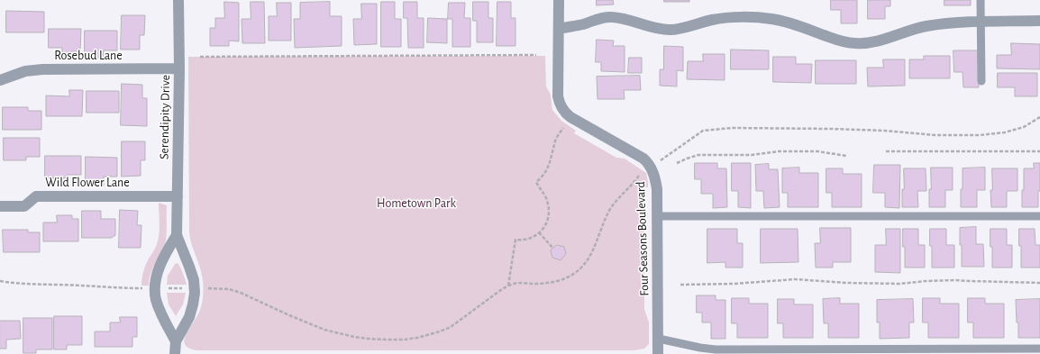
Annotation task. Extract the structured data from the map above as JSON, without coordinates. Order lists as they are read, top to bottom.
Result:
{
  "streets": {
    "street": [
      "Rosebud Lane",
      "Serendipity Drive",
      "Wild Flower Lane",
      "Four Seasons Boulevard"
    ]
  },
  "crossings": [
    ["Rosebud Lane", "Serendipity Drive"],
    ["Serendipity Drive", "Wild Flower Lane"]
  ],
  "parks": ["Hometown Park"]
}
